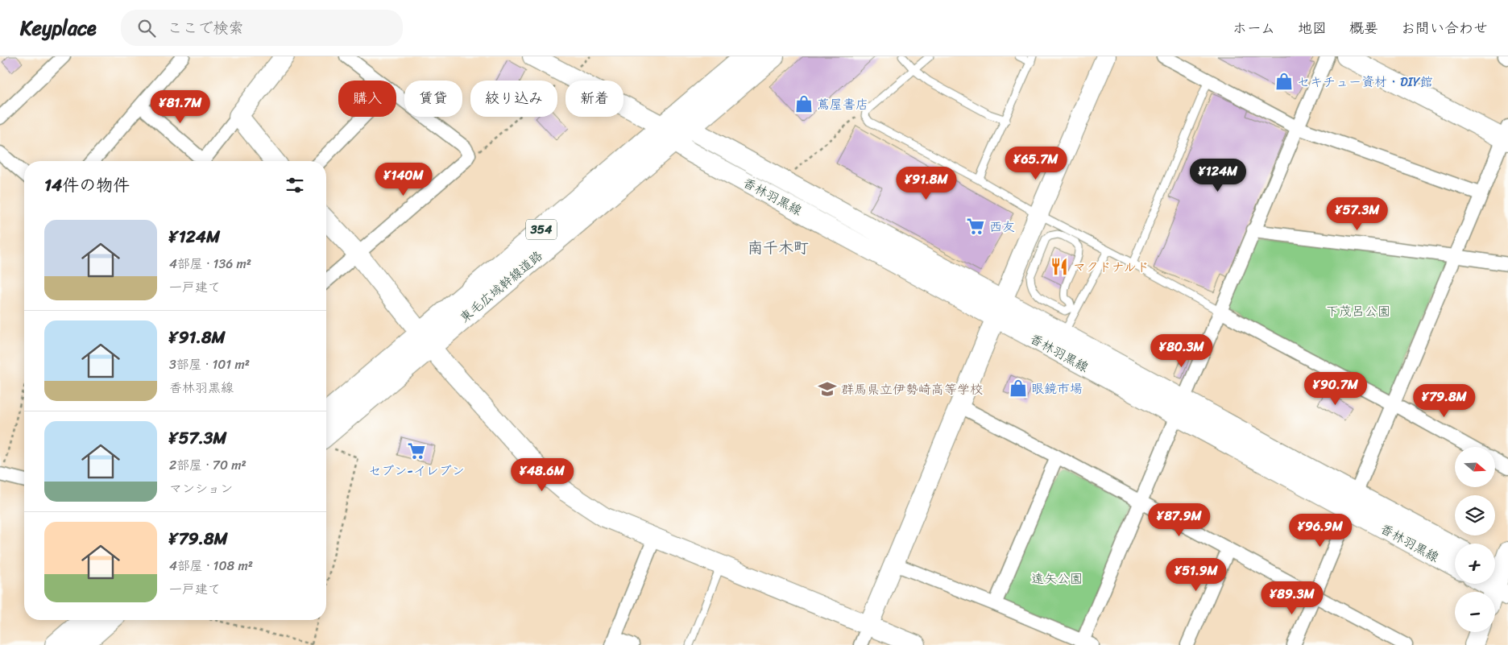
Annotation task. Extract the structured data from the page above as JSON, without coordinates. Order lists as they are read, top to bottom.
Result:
{
  "streets": {
    "highway": ["354", "東毛広域幹線道路"],
    "street": ["香林羽黒線"]
  },
  "crossings": [
    ["香林羽黒線", "東毛広域幹線道路"]
  ],
  "districts": ["南千木町"],
  "parks": ["下茂呂公園", "遠矢公園"],
  "places": {
    "shop": ["セキチュー資材・DIY館", "蔦屋書店", "眼鏡市場"],
    "supermarket": ["西友", "セブン-イレブン"],
    "restaurant": ["マクドナルド"],
    "school or university": ["群馬県立伊勢崎高等学校"]
  },
  "north": "right",
  "page": {
    "header": "Keyplace",
    "search": "ここで検索",
    "nav": [
      "ホーム",
      "地図",
      "概要",
      "お問い合わせ"
    ],
    "chip": [
      "購入",
      "賃貸",
      "絞り込み",
      "新着"
    ],
    "price": [
      "¥81.7M",
      "¥65.7M",
      "¥124M",
      "¥140M",
      "¥91.8M",
      "¥57.3M",
      "¥80.3M",
      "¥90.7M",
      "¥79.8M",
      "¥48.6M",
      "¥87.9M",
      "¥96.9M",
      "¥51.9M",
      "¥89.3M"
    ],
    "heading": "14件の物件",
    "list": [
      {
        "name": "¥124M",
        "note": "4部屋 · 136 m² · 一戸建て"
      },
      {
        "name": "¥91.8M",
        "note": "3部屋 · 101 m² · 香林羽黒線"
      },
      {
        "name": "¥57.3M",
        "note": "2部屋 · 70 m² · マンション"
      },
      {
        "name": "¥79.8M",
        "note": "4部屋 · 108 m² · 一戸建て"
      }
    ],
    "map_buttons": ["+", "−"]
  }
}
